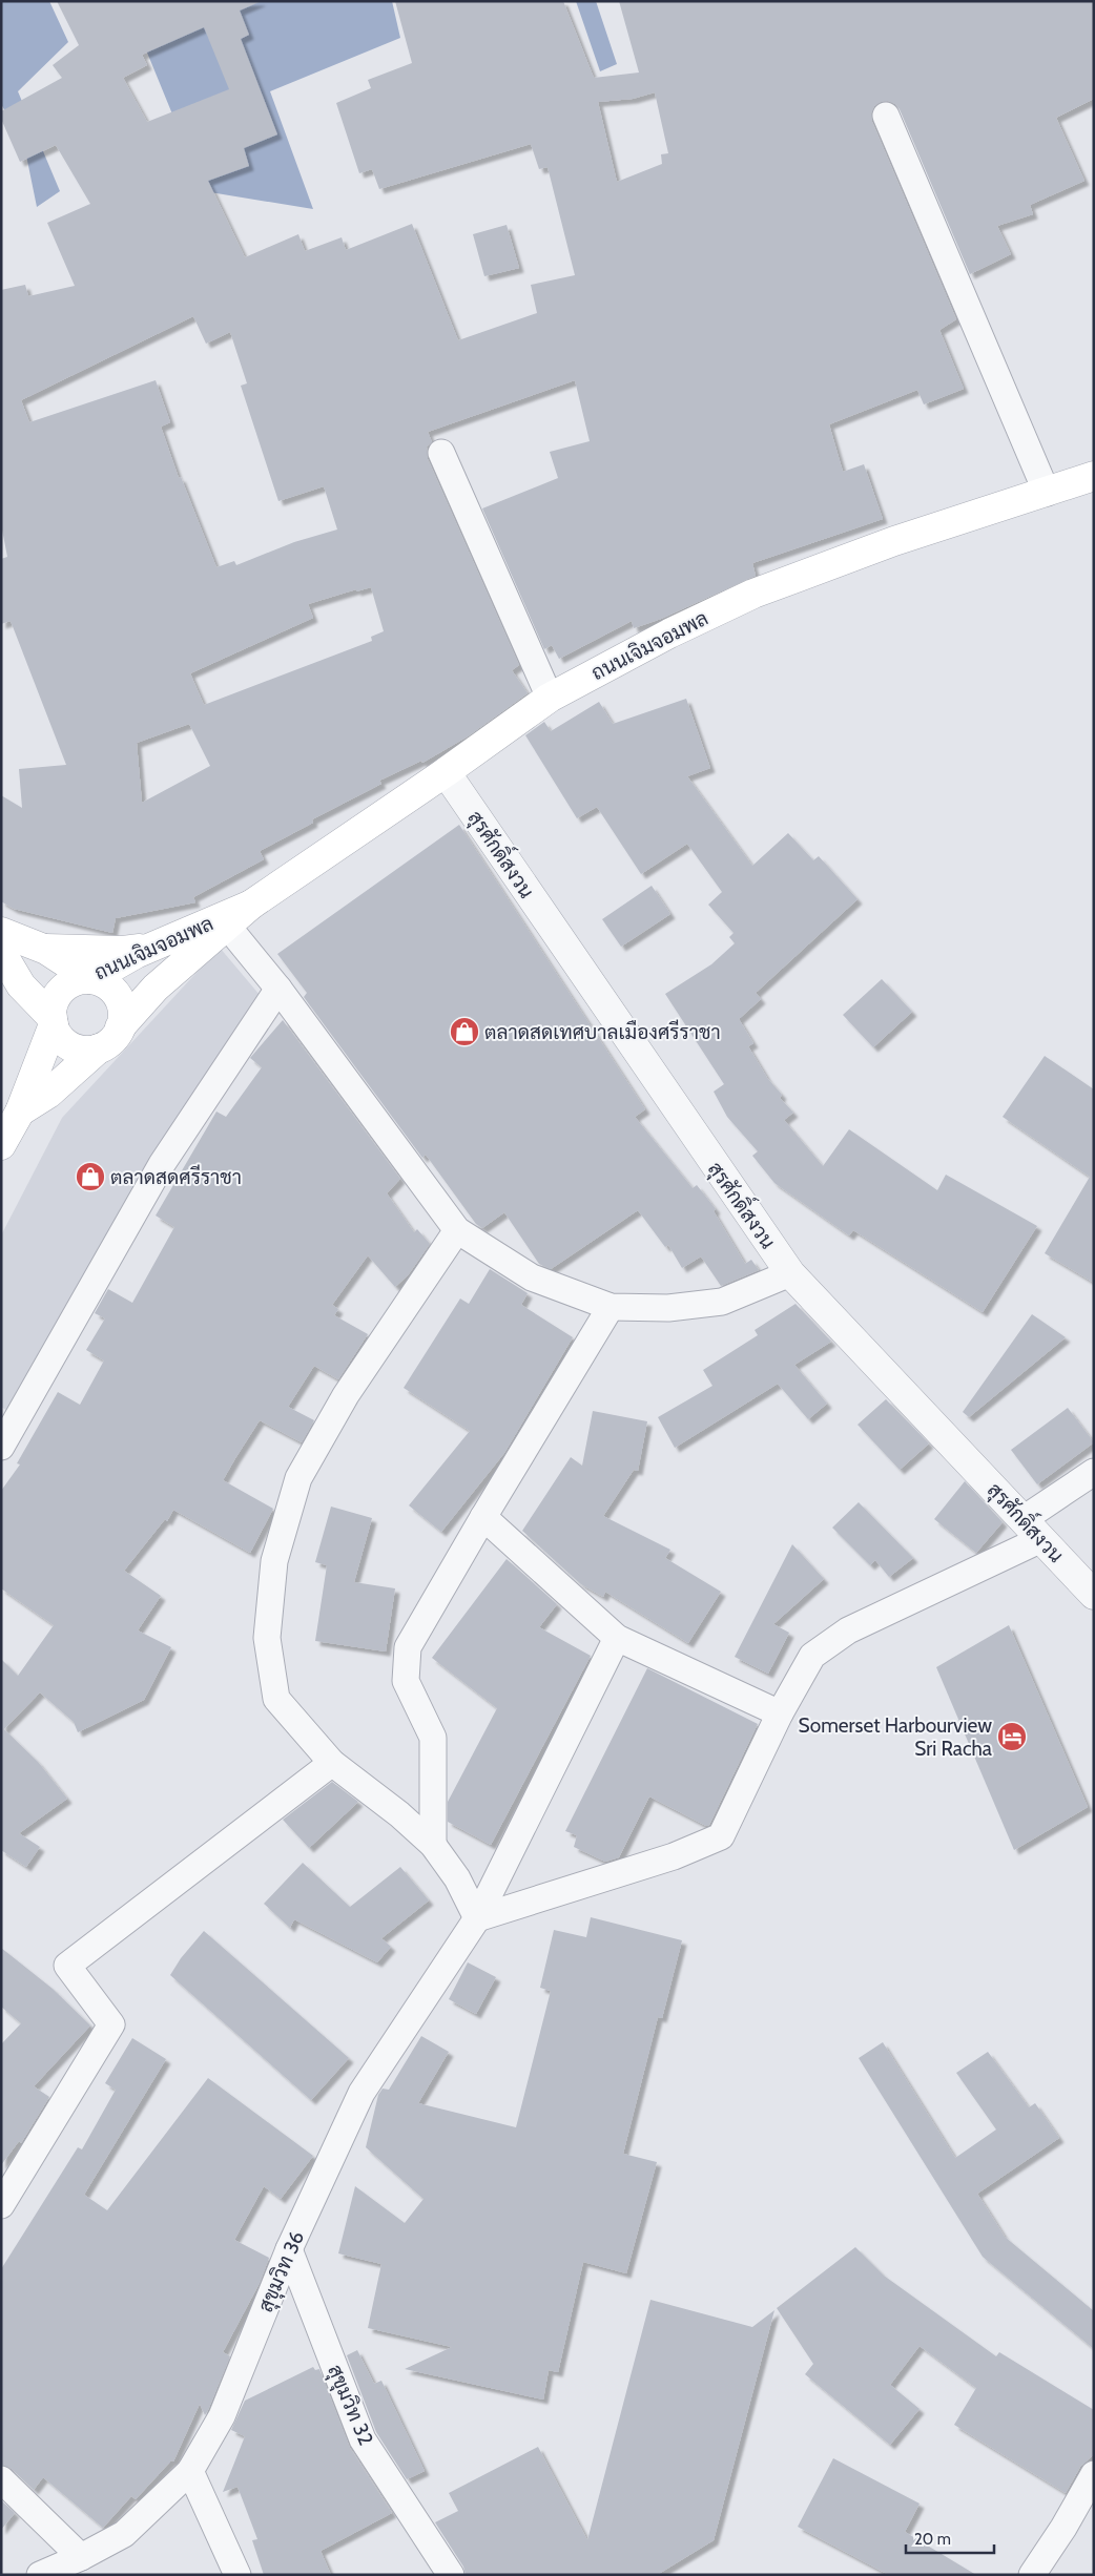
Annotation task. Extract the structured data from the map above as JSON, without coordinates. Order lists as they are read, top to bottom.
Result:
{
  "streets": {
    "main road": ["ถนนเจิมจอมพล"],
    "street": ["สุรศักดิ์สงวน", "สุขุมวิท 36", "สุขุมวิท 32"]
  },
  "crossings": [
    ["ถนนเจิมจอมพล", "สุรศักดิ์สงวน"],
    ["สุขุมวิท 36", "สุขุมวิท 32"]
  ],
  "places": {
    "shop": ["ตลาดสดเทศบาลเมืองศรีราชา", "ตลาดสดศรีราชา"],
    "hotel": ["Somerset Harbourview Sri Racha"]
  },
  "scale_bar": "20 m"
}
